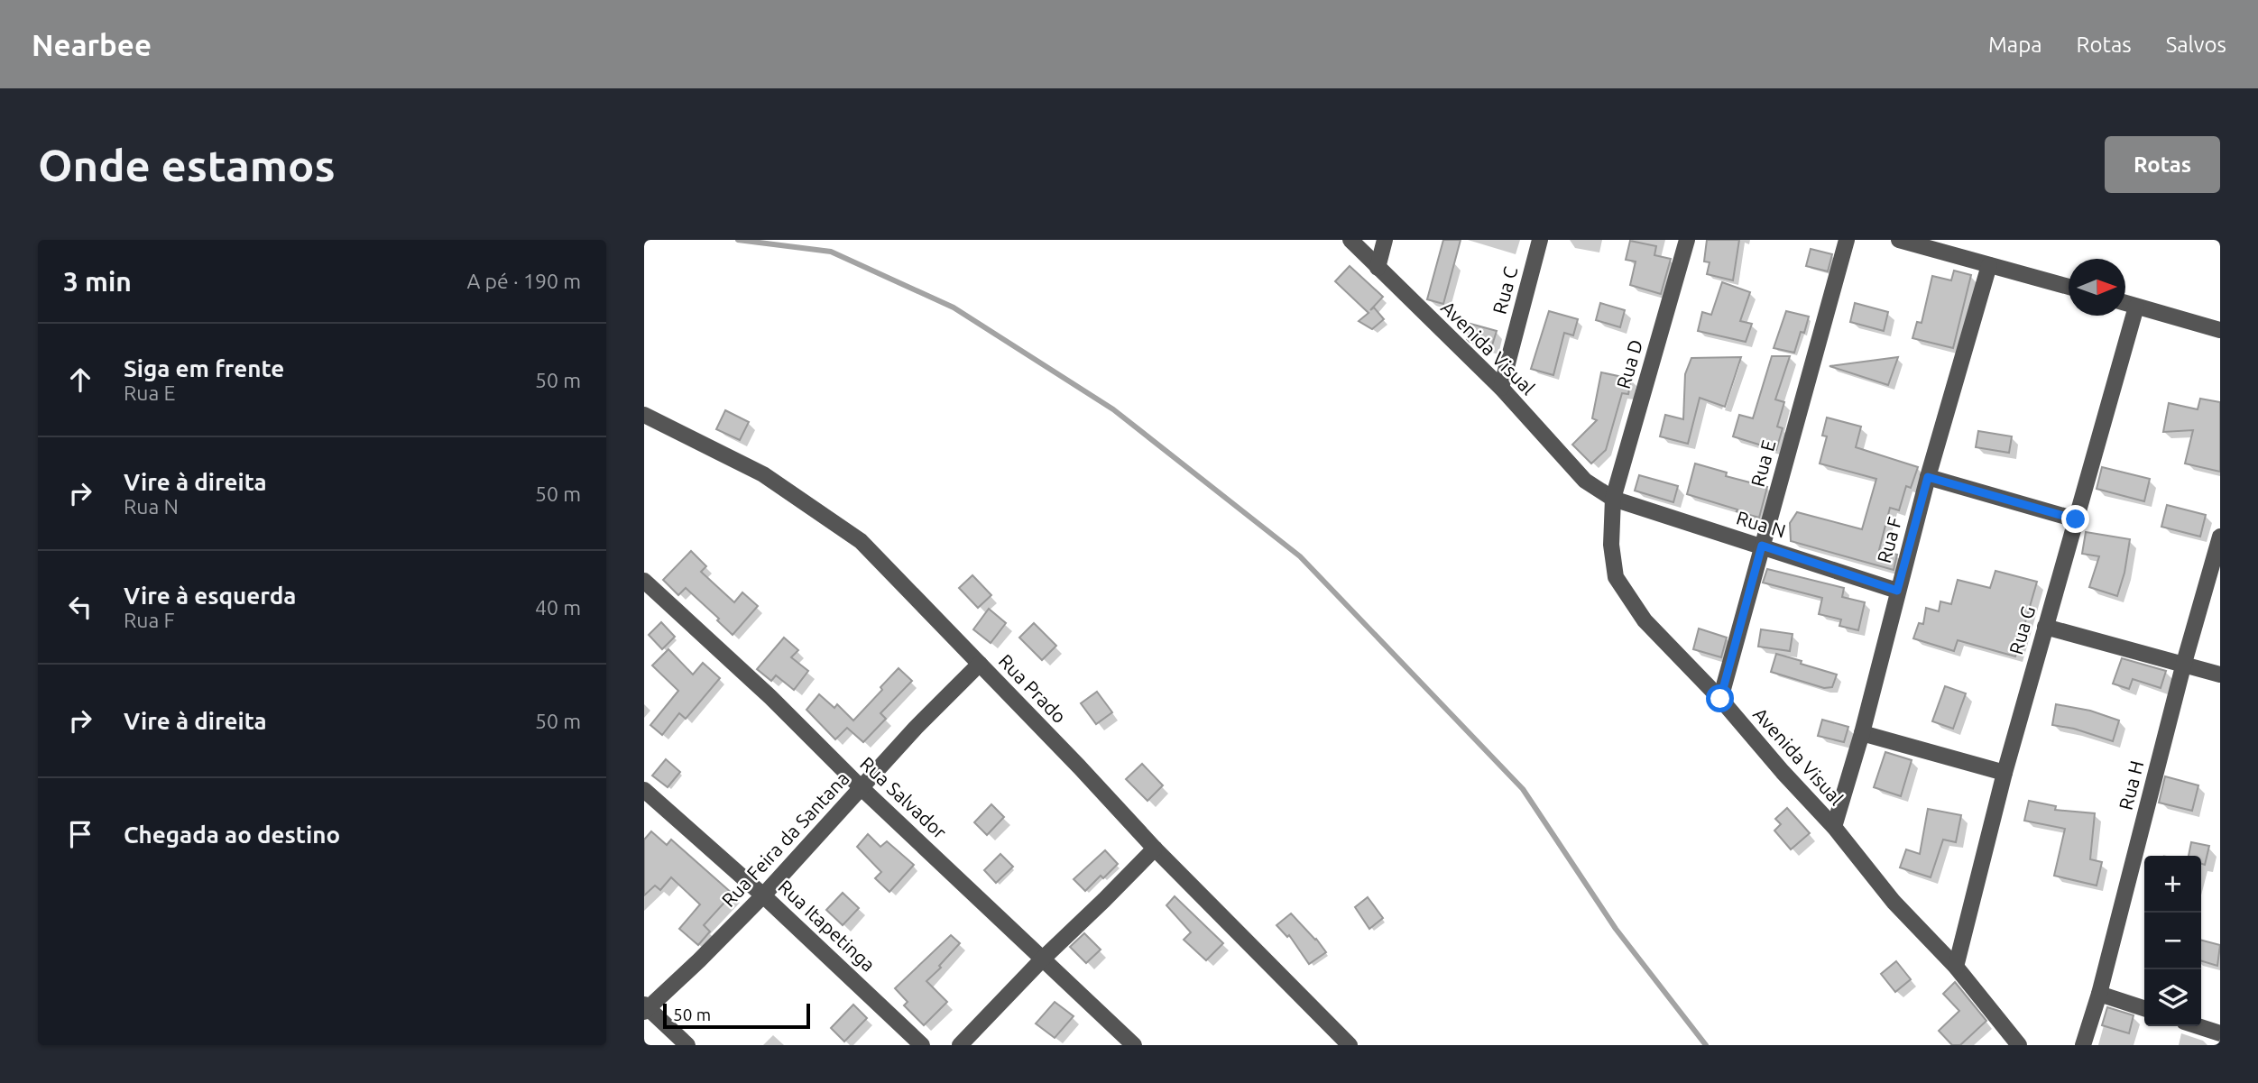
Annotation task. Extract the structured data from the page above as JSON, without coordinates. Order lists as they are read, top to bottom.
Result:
{
  "streets": {
    "street": [
      "Rua C",
      "Avenida Visual",
      "Rua D",
      "Rua E",
      "Rua N",
      "Rua F",
      "Rua G",
      "Rua Prado",
      "Rua H",
      "Rua Salvador",
      "Rua Feira da Santana",
      "Rua Itapetinga"
    ]
  },
  "crossings": [
    ["Rua C", "Avenida Visual"],
    ["Avenida Visual", "Rua D"],
    ["Avenida Visual", "Rua E"],
    ["Avenida Visual", "Rua N"],
    ["Avenida Visual", "Rua F"],
    ["Avenida Visual", "Rua G"],
    ["Rua D", "Rua N"],
    ["Rua E", "Rua N"],
    ["Rua N", "Rua F"],
    ["Rua Prado", "Rua Feira da Santana"],
    ["Rua Salvador", "Rua Feira da Santana"],
    ["Rua Feira da Santana", "Rua Itapetinga"]
  ],
  "scale_bar": "50 m",
  "north": "right",
  "page": {
    "header": "Nearbee",
    "nav": ["Mapa", "Rotas", "Salvos"],
    "buttons": "Rotas",
    "title": "Onde estamos",
    "heading": ["3 min", "A pé · 190 m"],
    "list": [
      ["Siga em frente", "Rua E", "50 m"],
      ["Vire à direita", "Rua N", "50 m"],
      ["Vire à esquerda", "Rua F", "40 m"],
      ["Vire à direita", "50 m"],
      "Chegada ao destino"
    ],
    "map_buttons": ["+", "−"],
    "scale": "50 m"
  }
}
